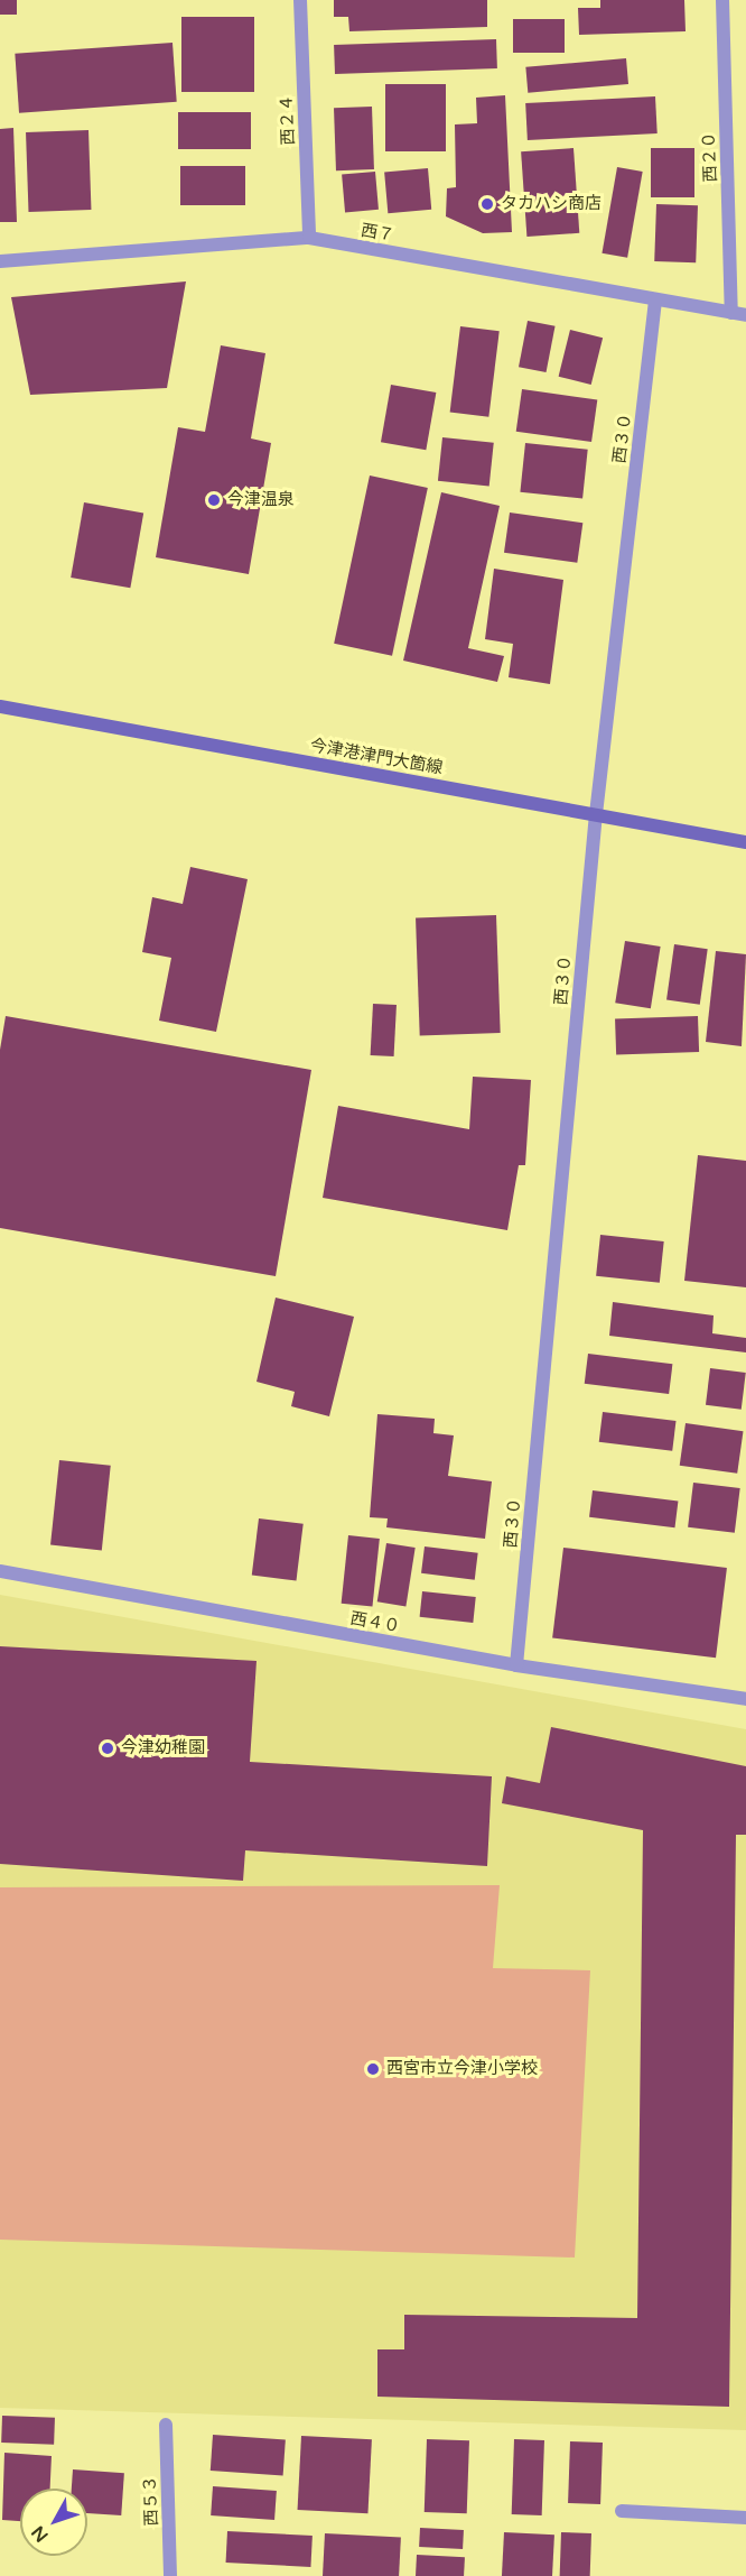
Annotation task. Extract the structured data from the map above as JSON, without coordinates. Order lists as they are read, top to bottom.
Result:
{
  "streets": {
    "main road": ["今津港津門大箇線"],
    "street": [
      "西２４",
      "西２０",
      "西７",
      "西３０",
      "西４０",
      "西５３"
    ]
  },
  "crossings": [
    ["西２４", "西７"],
    ["西２０", "西７"],
    ["西７", "西３０"],
    ["西３０", "今津港津門大箇線"],
    ["西３０", "西４０"]
  ],
  "places": [
    "タカハシ商店",
    "今津温泉",
    "今津幼稚園",
    "西宮市立今津小学校"
  ],
  "north": "bottom left"
}
